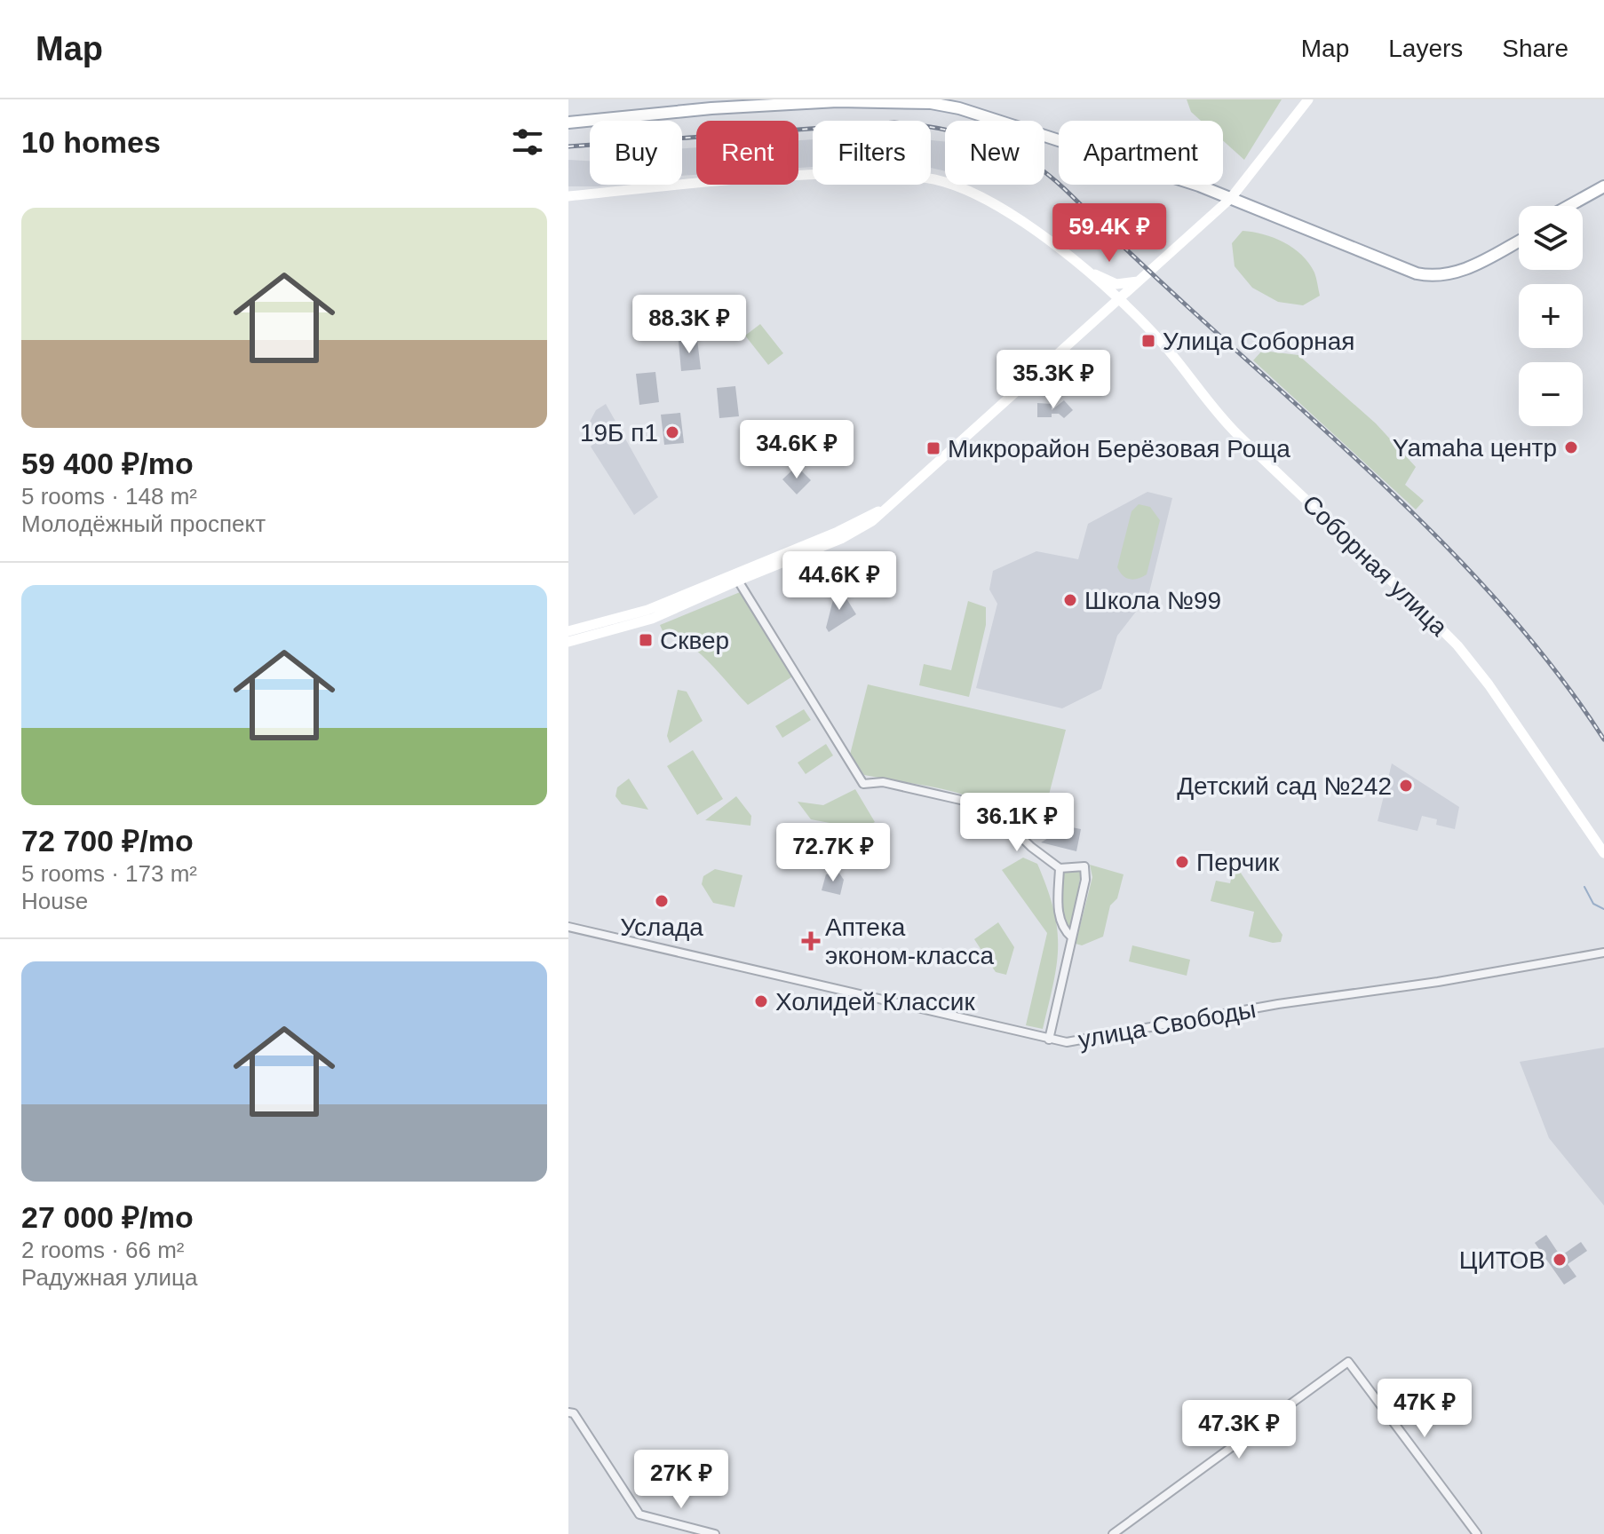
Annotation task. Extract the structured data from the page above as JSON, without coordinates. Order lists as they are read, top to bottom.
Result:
{
  "streets": {
    "street": ["Соборная улица", "улица Свободы"]
  },
  "places": {
    "transit": ["Улица Соборная", "Микрорайон Берёзовая Роща", "Сквер"],
    "other": [
      "19Б п1",
      "Yamaha центр",
      "Школа №99",
      "Детский сад №242",
      "Перчик",
      "Услада",
      "Холидей Классик",
      "ЦИТОВ"
    ],
    "health": ["Аптека эконом-класса"]
  },
  "page": {
    "header": "Map",
    "nav": ["Map", "Layers", "Share"],
    "heading": "10 homes",
    "chip": [
      "Buy",
      "Rent",
      "Filters",
      "New",
      "Apartment"
    ],
    "list": [
      {
        "name": "59 400 ₽/mo",
        "note": "5 rooms · 148 m² · Молодёжный проспект"
      },
      {
        "name": "72 700 ₽/mo",
        "note": "5 rooms · 173 m² · House"
      },
      {
        "name": "27 000 ₽/mo",
        "note": "2 rooms · 66 m² · Радужная улица"
      }
    ],
    "price": [
      "59.4K ₽",
      "88.3K ₽",
      "35.3K ₽",
      "34.6K ₽",
      "44.6K ₽",
      "36.1K ₽",
      "72.7K ₽",
      "47K ₽",
      "47.3K ₽",
      "27K ₽"
    ],
    "map_buttons": ["+", "−"]
  }
}
